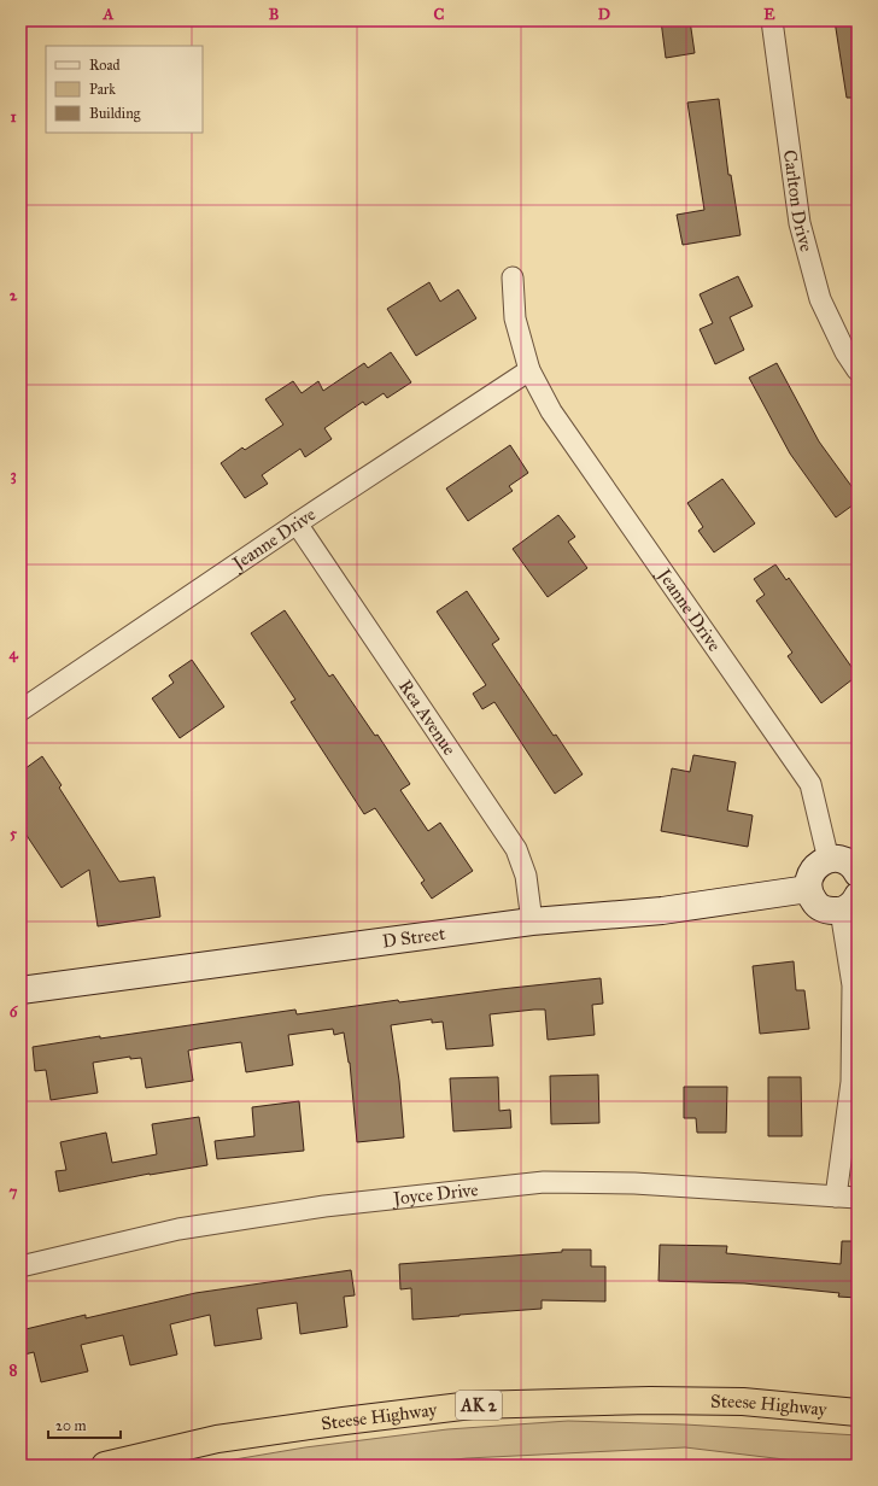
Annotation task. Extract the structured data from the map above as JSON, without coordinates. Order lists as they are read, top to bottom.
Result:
{
  "streets": {
    "highway": ["AK 2", "Steese Highway"],
    "street": [
      "Carlton Drive",
      "Jeanne Drive",
      "Rea Avenue",
      "D Street",
      "Joyce Drive"
    ]
  },
  "crossings": [
    ["Jeanne Drive", "Rea Avenue"],
    ["Rea Avenue", "D Street"]
  ],
  "legend": ["Road", "Park", "Building"],
  "scale_bar": "20 m",
  "grid": {
    "columns": [
      "A",
      "B",
      "C",
      "D",
      "E"
    ],
    "rows": [
      "1",
      "2",
      "3",
      "4",
      "5",
      "6",
      "7",
      "8"
    ]
  }
}
